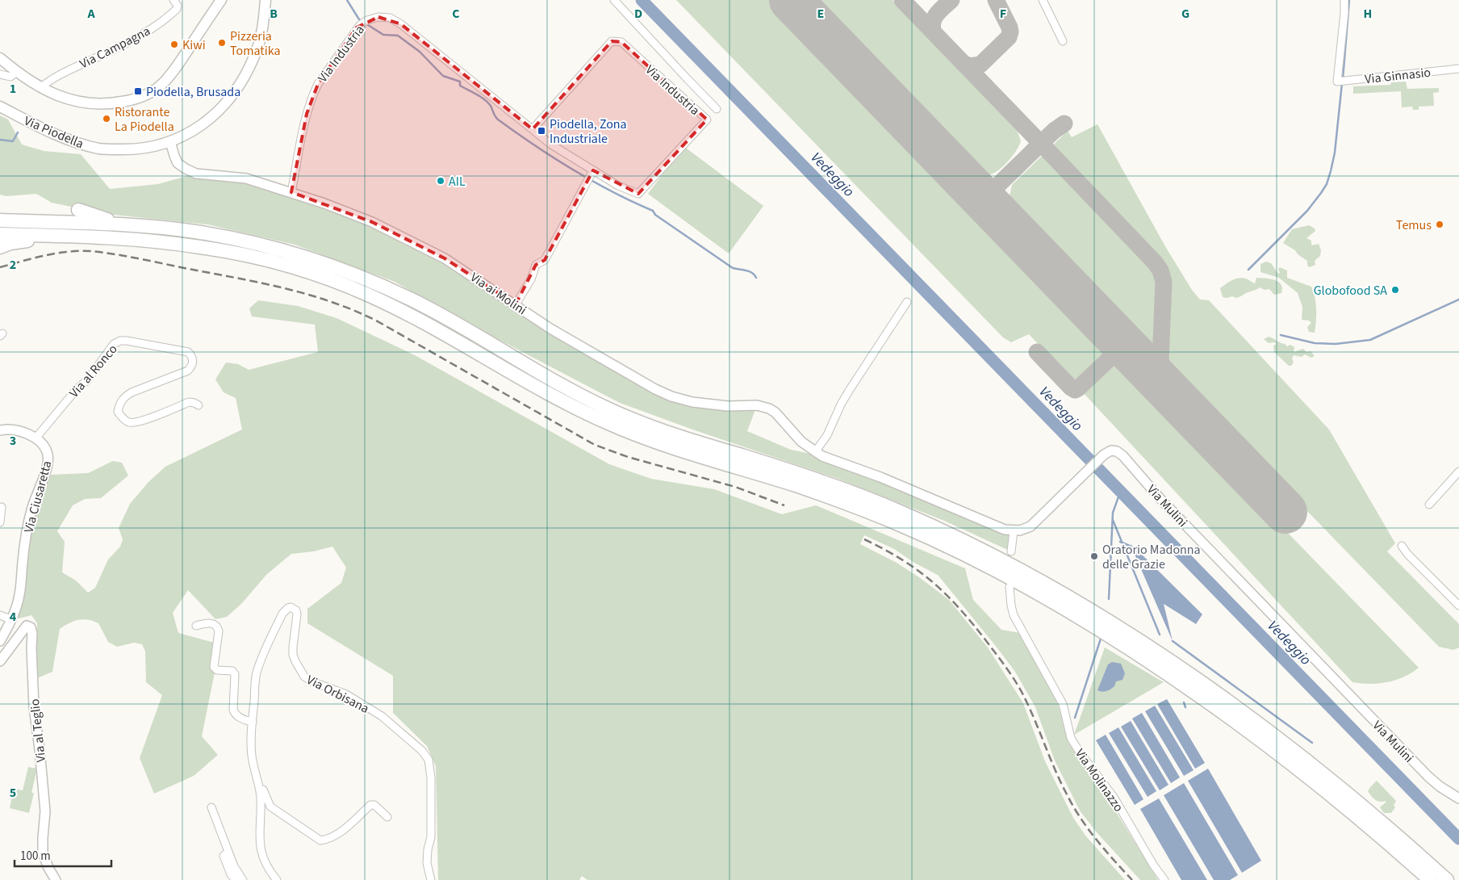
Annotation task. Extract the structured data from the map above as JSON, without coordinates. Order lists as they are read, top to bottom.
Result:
{
  "streets": {
    "main road": ["Via Piodella"],
    "street": [
      "Via Campagna",
      "Via Industria",
      "Via Ginnasio",
      "Via ai Molini",
      "Via al Ronco",
      "Via Ciusaretta",
      "Via Mulini",
      "Via Orbisana",
      "Via al Teglio",
      "Via Molinazzo"
    ]
  },
  "crossings": [
    ["Via Industria", "Via ai Molini"],
    ["Via Piodella", "Via ai Molini"],
    ["Via al Ronco", "Via Ciusaretta"]
  ],
  "water": ["Vedeggio"],
  "places": {
    "other": [
      "Pizzeria Tomatika",
      "Kiwi",
      "Ristorante La Piodella",
      "AIL",
      "Temus",
      "Globofood SA",
      "Oratorio Madonna delle Grazie"
    ],
    "transit": ["Piodella, Brusada", "Piodella, Zona Industriale"]
  },
  "scale_bar": "100 m",
  "grid": {
    "columns": [
      "A",
      "B",
      "C",
      "D",
      "E",
      "F",
      "G",
      "H"
    ],
    "rows": [
      "1",
      "2",
      "3",
      "4",
      "5"
    ]
  }
}
